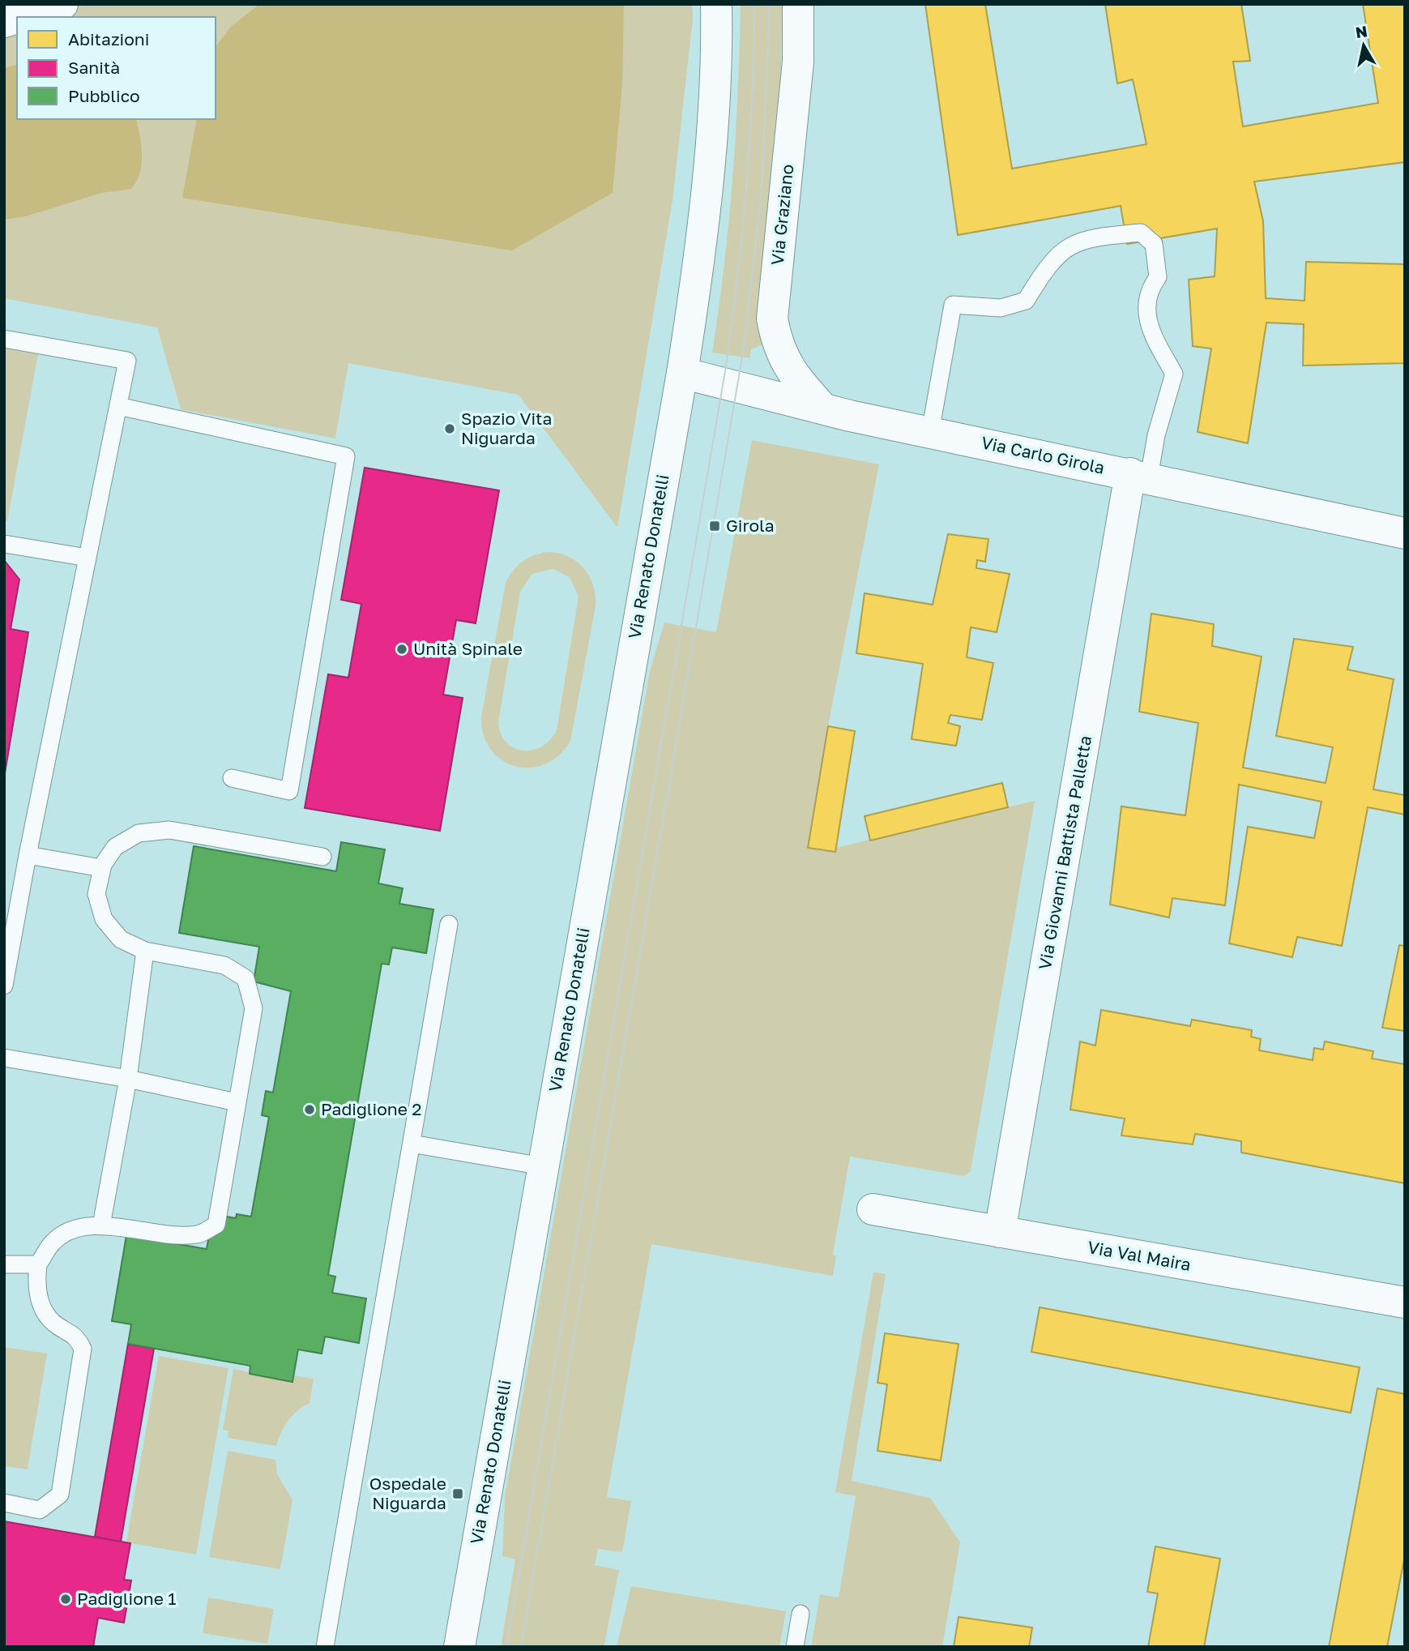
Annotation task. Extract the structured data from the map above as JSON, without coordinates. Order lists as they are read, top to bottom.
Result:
{
  "streets": {
    "street": [
      "Via Graziano",
      "Via Carlo Girola",
      "Via Renato Donatelli",
      "Via Giovanni Battista Palletta",
      "Via Val Maira"
    ]
  },
  "crossings": [
    ["Via Graziano", "Via Carlo Girola"],
    ["Via Carlo Girola", "Via Renato Donatelli"],
    ["Via Carlo Girola", "Via Giovanni Battista Palletta"],
    ["Via Giovanni Battista Palletta", "Via Val Maira"]
  ],
  "places": {
    "other": [
      "Spazio Vita Niguarda",
      "Unità Spinale",
      "Padiglione 2",
      "Padiglione 1"
    ],
    "transit": ["Girola", "Ospedale Niguarda"]
  },
  "legend": ["Abitazioni", "Sanità", "Pubblico"],
  "north": "top"
}
